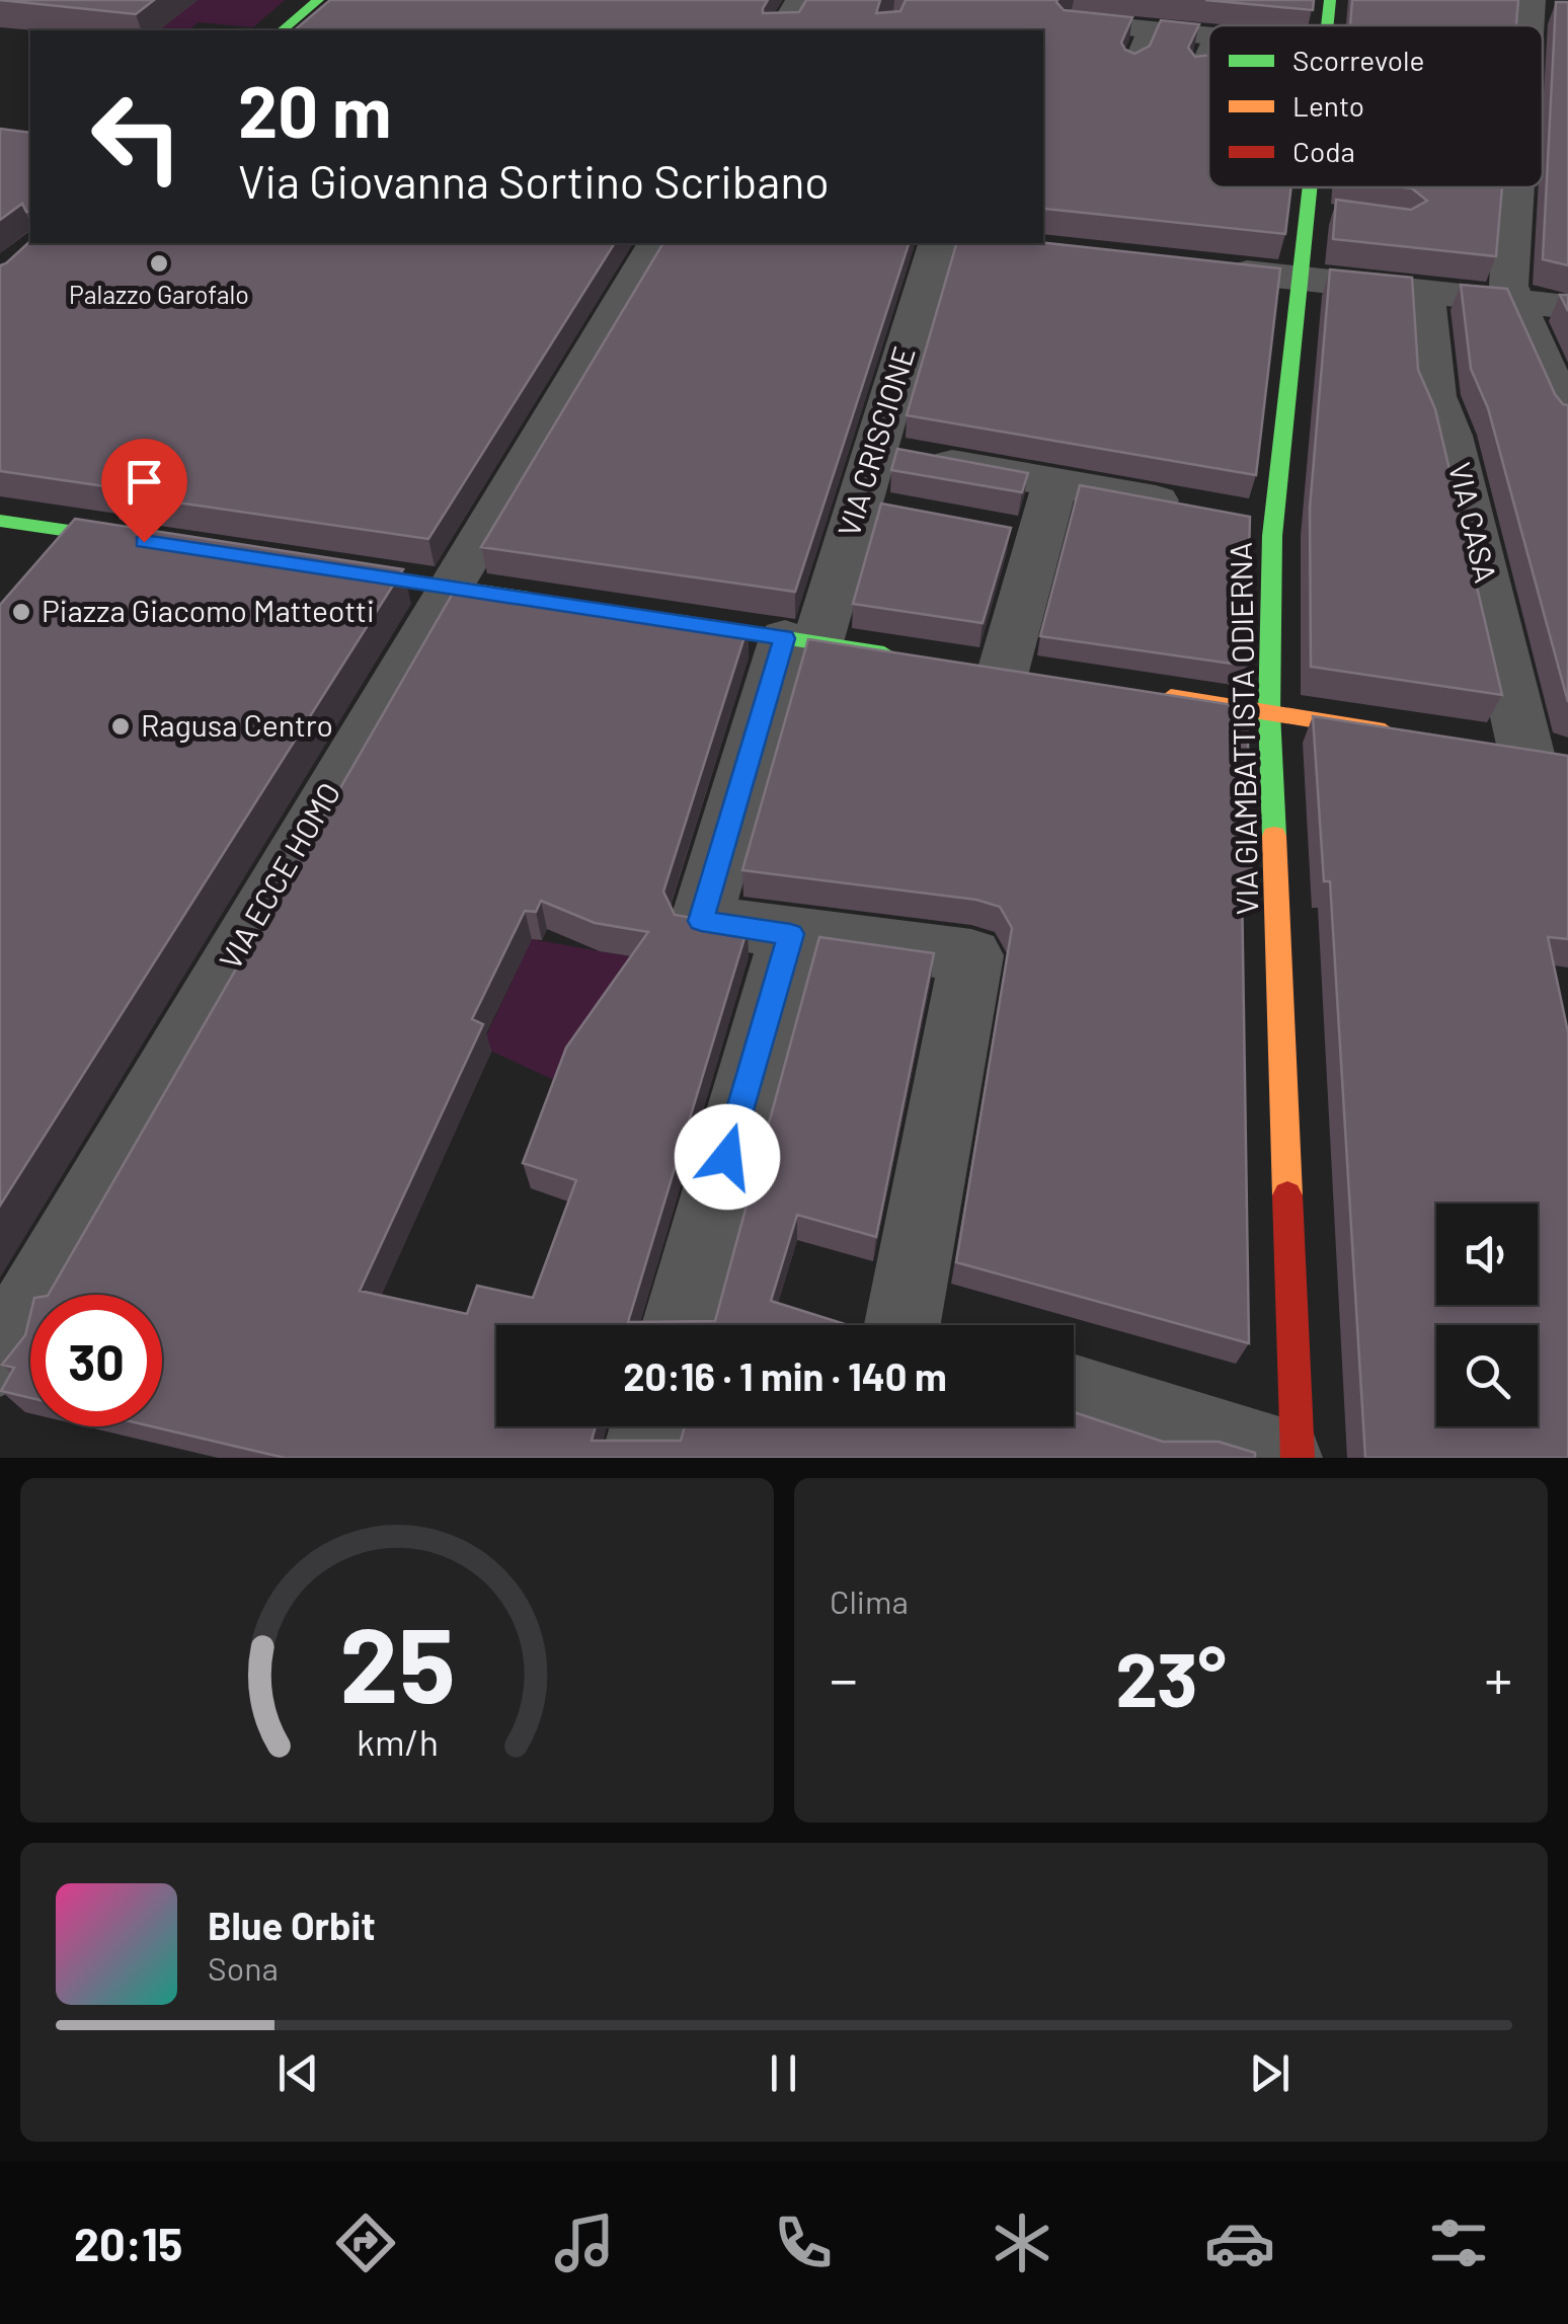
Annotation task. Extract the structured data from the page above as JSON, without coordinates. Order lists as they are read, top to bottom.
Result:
{
  "streets": {
    "street": [
      "VIA CRISCIONE",
      "VIA CASA",
      "VIA GIAMBATTISTA ODIERNA",
      "VIA ECCE HOMO"
    ]
  },
  "places": ["Palazzo Garofalo", "Piazza Giacomo Matteotti", "Ragusa Centro"],
  "legend": ["Scorrevole", "Lento", "Coda"],
  "page": {
    "turn": ["20 m", "Via Giovanna Sortino Scribano"],
    "limit": "30",
    "trip": "20:16 · 1 min · 140 m",
    "tile": "Clima",
    "heat": ["−", "23°", "+"],
    "song": ["Blue Orbit", "Sona"],
    "tabs": "20:15",
    "gauge": ["25", "km/h"]
  }
}
